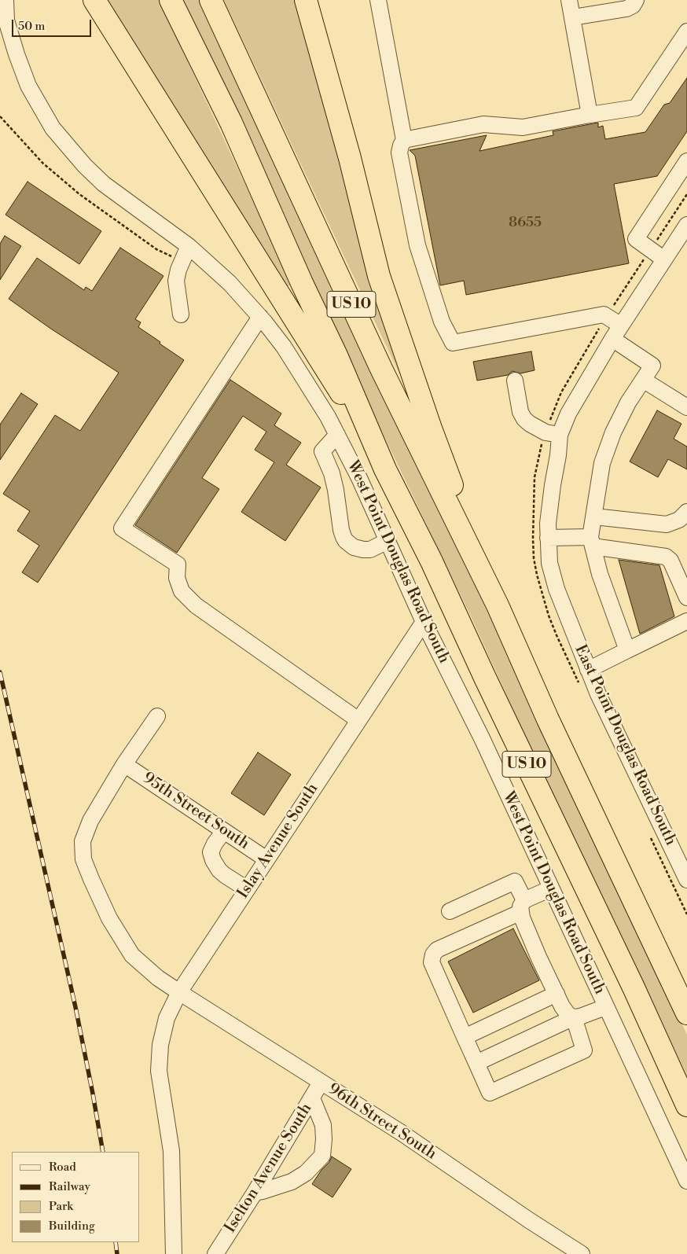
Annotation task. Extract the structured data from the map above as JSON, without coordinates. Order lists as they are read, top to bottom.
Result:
{
  "streets": {
    "highway": ["US 10"],
    "street": [
      "West Point Douglas Road South",
      "East Point Douglas Road South",
      "95th Street South",
      "Islay Avenue South",
      "96th Street South",
      "Iselton Avenue South"
    ]
  },
  "crossings": [
    ["West Point Douglas Road South", "Islay Avenue South"],
    ["95th Street South", "Islay Avenue South"],
    ["95th Street South", "96th Street South"],
    ["Islay Avenue South", "96th Street South"],
    ["96th Street South", "Iselton Avenue South"]
  ],
  "house_numbers": ["8655"],
  "legend": [
    "Road",
    "Railway",
    "Park",
    "Building"
  ],
  "scale_bar": "50 m"
}
